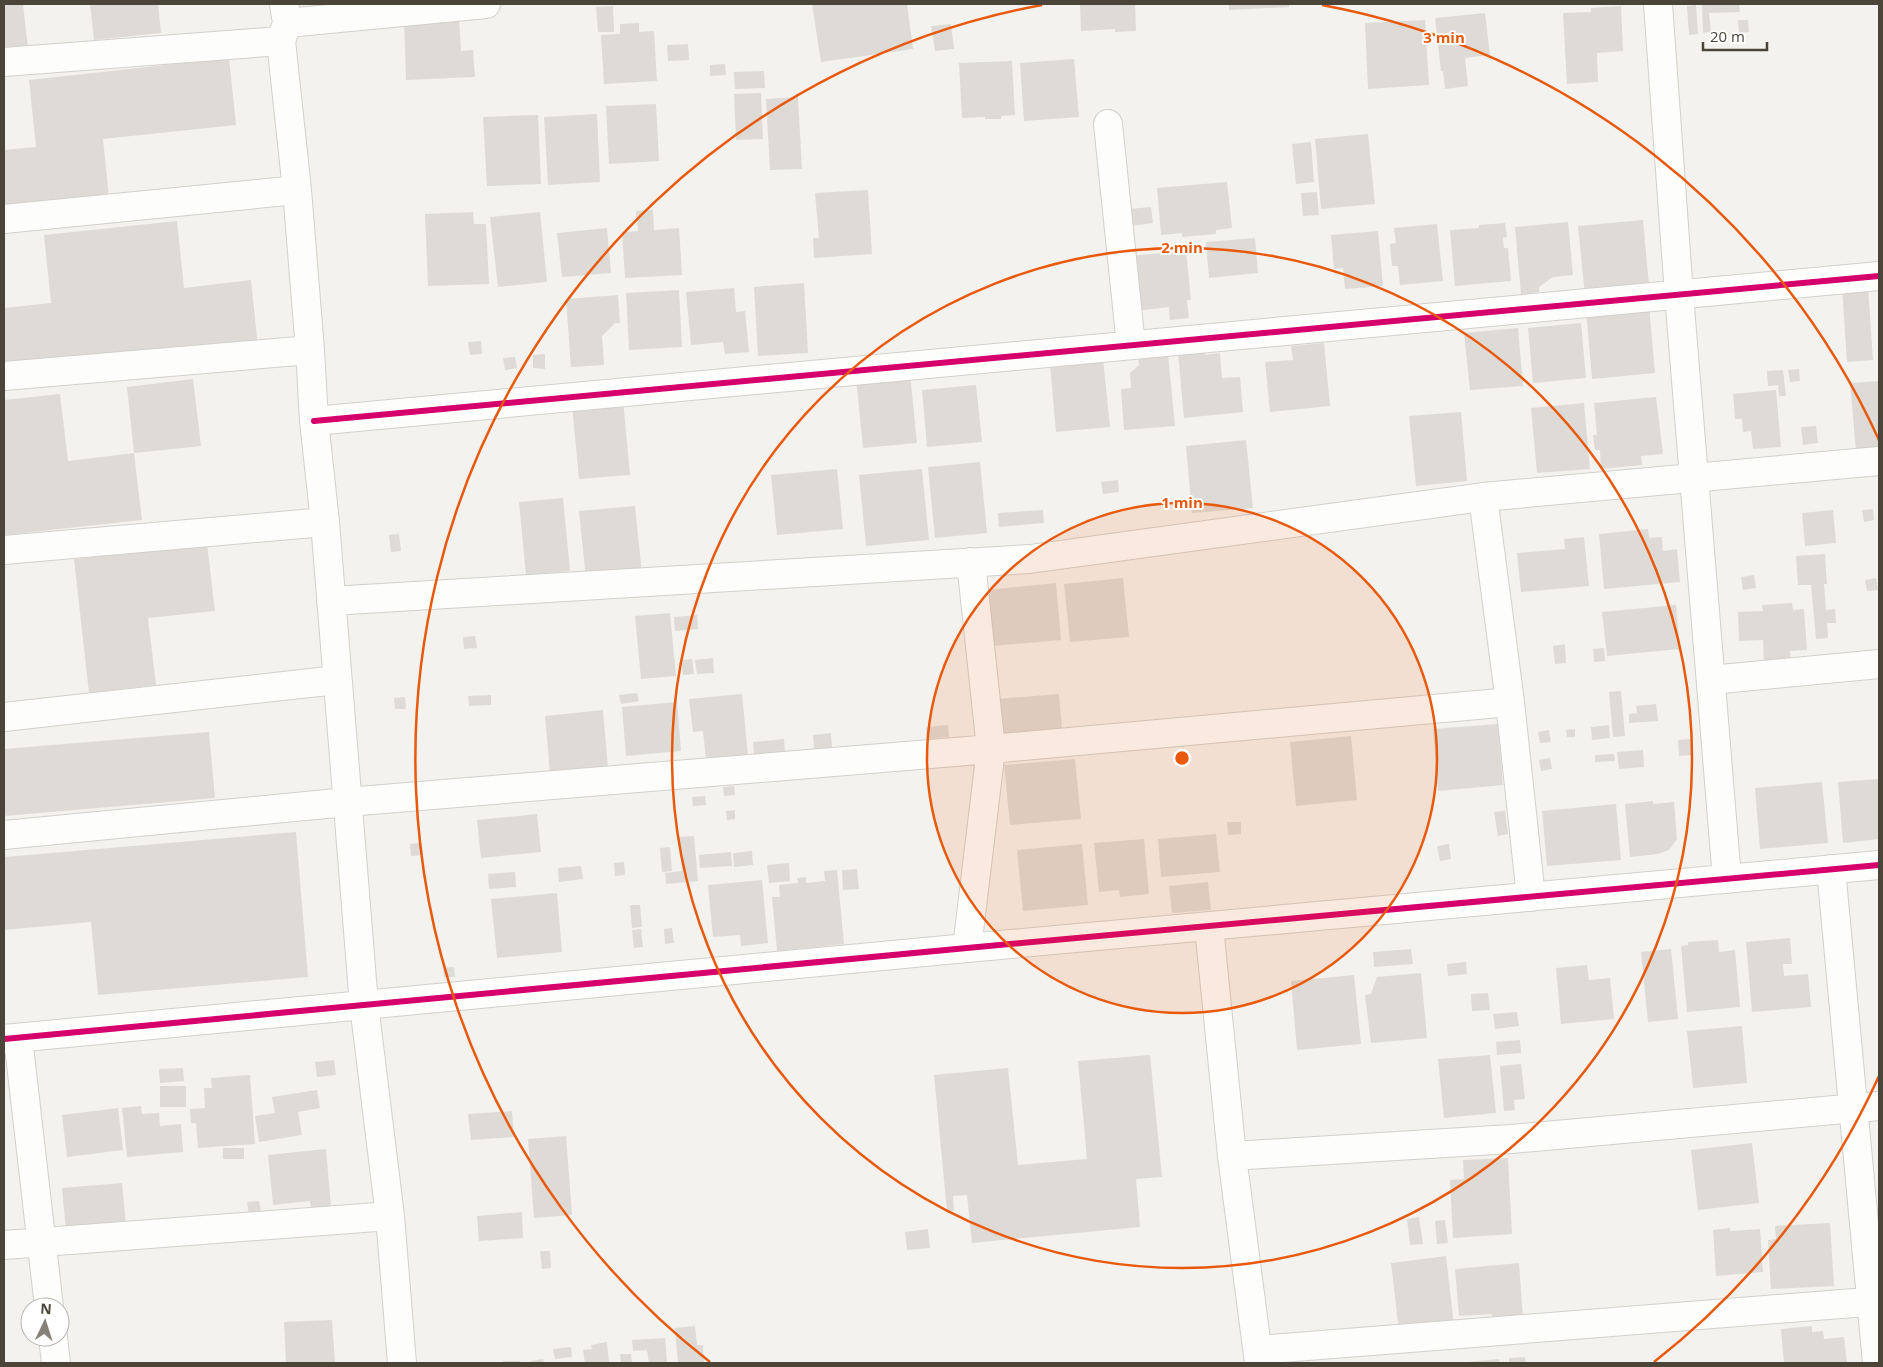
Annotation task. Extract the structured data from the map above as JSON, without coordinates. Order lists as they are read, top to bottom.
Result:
{
  "scale_bar": "20 m",
  "north": "top",
  "rings": ["3 min", "2 min", "1 min"]
}
